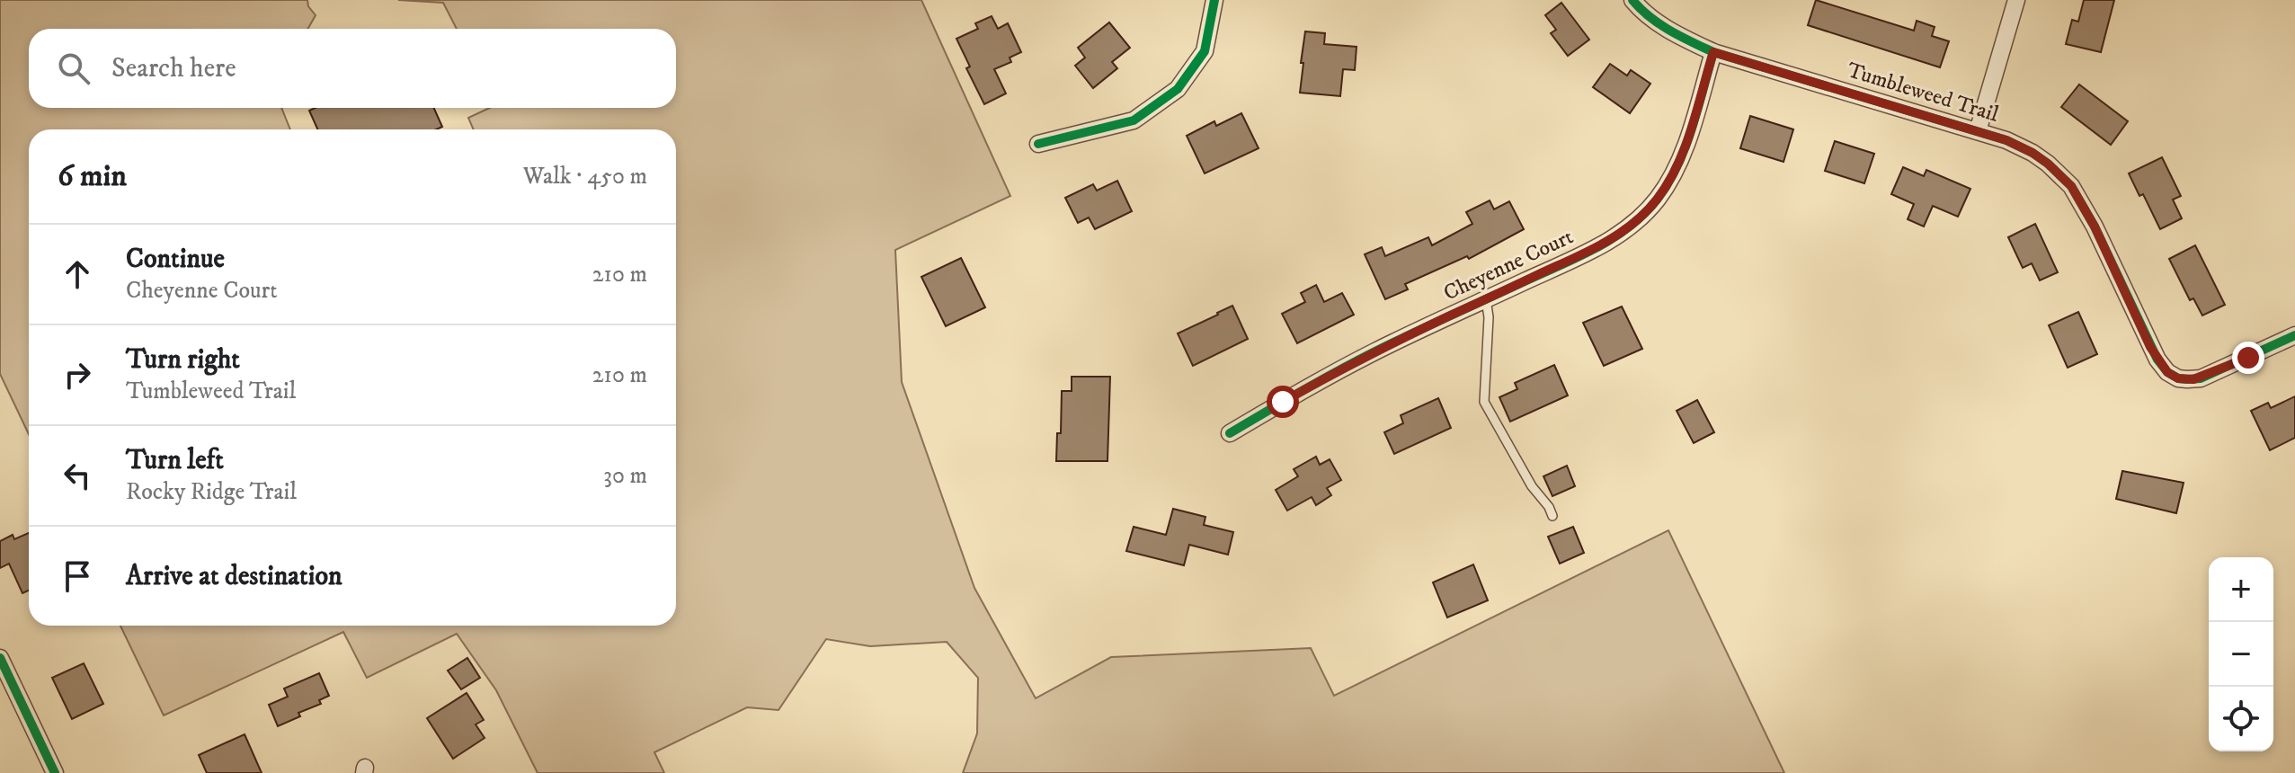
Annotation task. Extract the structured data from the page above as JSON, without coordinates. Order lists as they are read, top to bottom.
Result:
{
  "streets": {
    "street": ["Tumbleweed Trail", "Cheyenne Court"]
  },
  "crossings": [
    ["Tumbleweed Trail", "Cheyenne Court"]
  ],
  "page": {
    "search": "Search here",
    "heading": ["6 min", "Walk · 450 m"],
    "list": [
      ["Continue", "Cheyenne Court", "210 m"],
      ["Turn right", "Tumbleweed Trail", "210 m"],
      ["Turn left", "Rocky Ridge Trail", "30 m"],
      "Arrive at destination"
    ],
    "map_buttons": ["+", "−"]
  }
}
